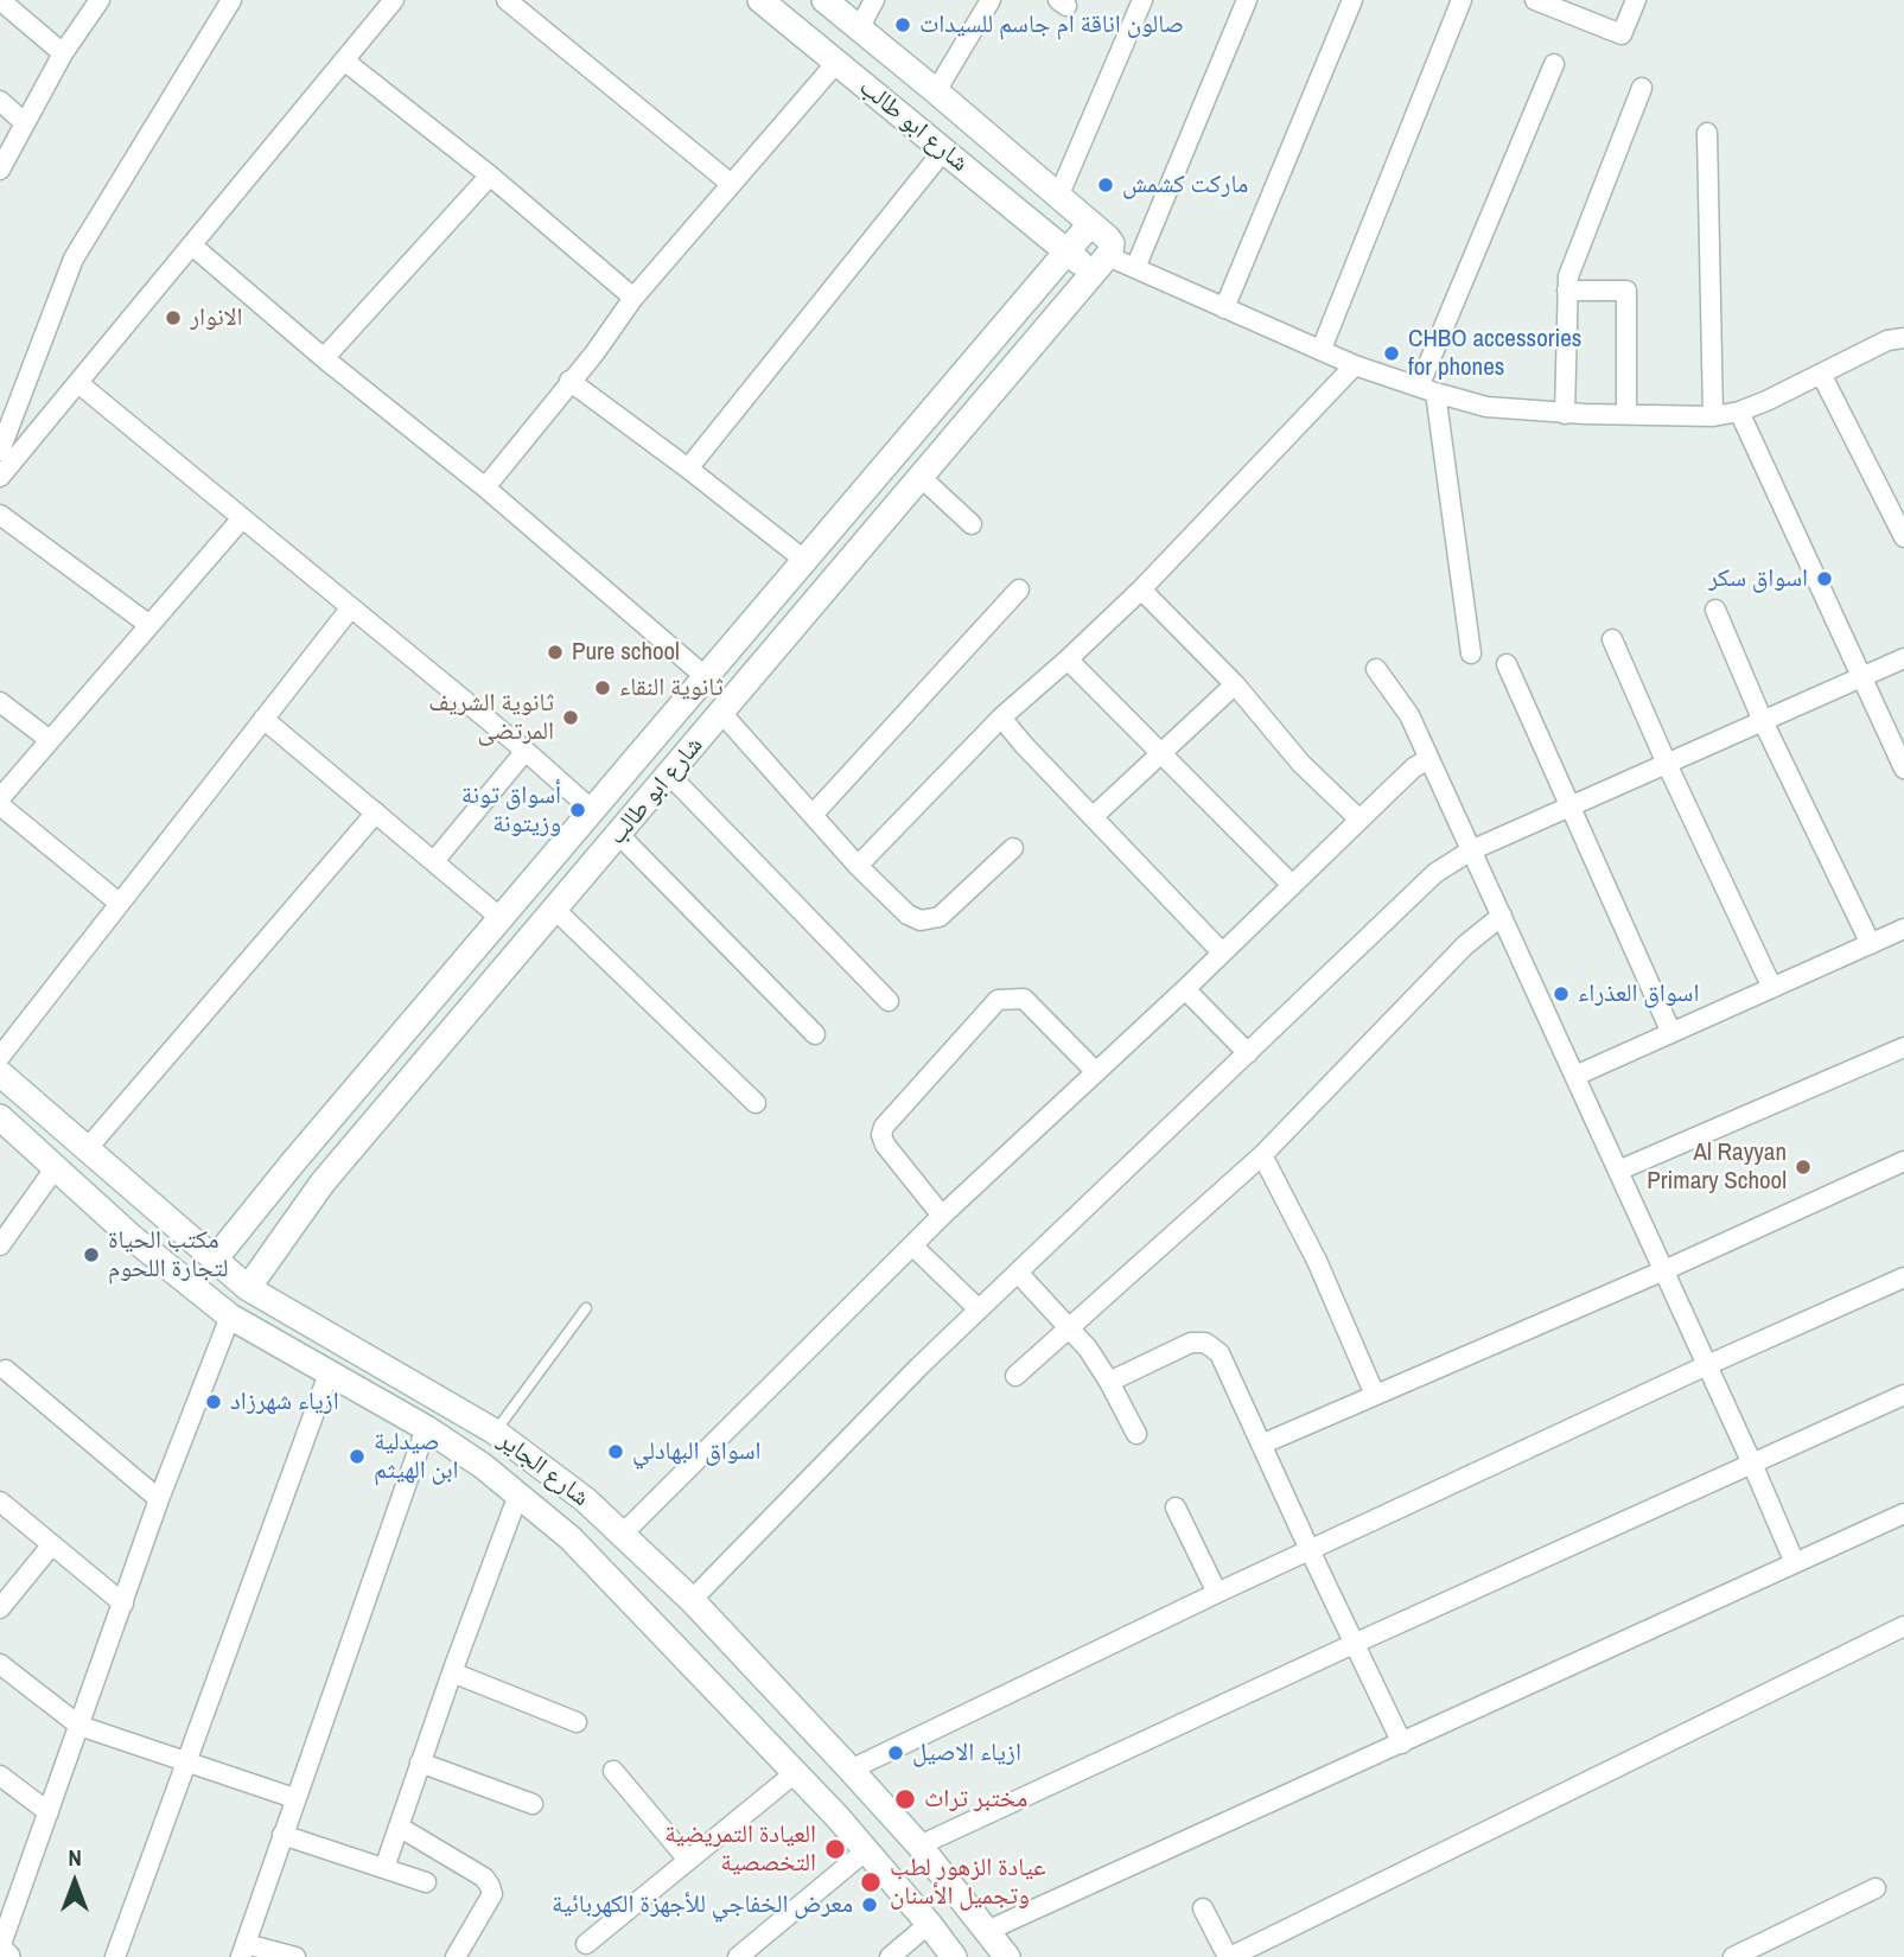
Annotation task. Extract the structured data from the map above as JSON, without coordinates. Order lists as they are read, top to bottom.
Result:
{
  "streets": {
    "street": ["شارع ابو طالب", "شارع الجاير"]
  },
  "crossings": [
    ["شارع ابو طالب", "شارع الجاير"]
  ],
  "places": [
    "صالون اناقة ام جاسم للسيدات",
    "ماركت كشمش",
    "الانوار",
    "CHBO accessories for phones",
    "اسواق سكر",
    "Pure school",
    "ثانوية النقاء",
    "ثانوية الشريف المرتضى",
    "أسواق تونة وزيتونة",
    "اسواق العذراء",
    "Al Rayyan Primary School",
    "مكتب الحياة لتجارة اللحوم",
    "ازياء شهرزاد",
    "اسواق البهادلي",
    "صيدلية ابن الهيثم",
    "ازياء الاصيل",
    "مختبر تراث",
    "العيادة التمريضية التخصصية",
    "عيادة الزهور لطب وتجميل الأسنان",
    "معرض الخفاجي للأجهزة الكهربائية"
  ],
  "north": "top"
}
